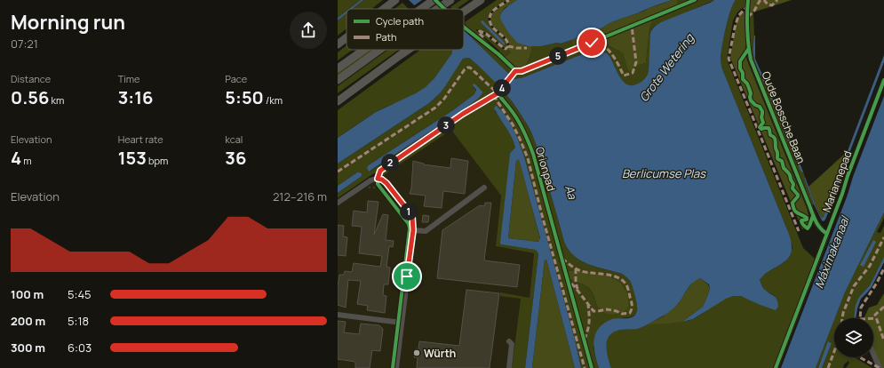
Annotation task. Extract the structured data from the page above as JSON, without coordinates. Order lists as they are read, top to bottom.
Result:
{
  "streets": {
    "street": ["Oude Bossche Baan"],
    "cycle path": ["Orionpad", "Mariannepad"]
  },
  "water": [
    "Grote Wetering",
    "Berlicumse Plas",
    "Aa",
    "Máximakanaal"
  ],
  "places": ["Würth"],
  "legend": ["Cycle path", "Path"],
  "page": {
    "heading": ["Morning run", "07:21"],
    "pins": [
      "5",
      "4",
      "3",
      "2",
      "1"
    ],
    "stats": [
      ["Distance", "0.56 km"],
      ["Time", "3:16"],
      ["Pace", "5:50 /km"],
      ["Elevation", "4 m"],
      ["Heart rate", "153 bpm"],
      ["kcal", "36"]
    ],
    "chart": ["Elevation", "212–216 m"],
    "list": [
      {
        "name": "100 m",
        "note": "5:45"
      },
      {
        "name": "200 m",
        "note": "5:18"
      },
      {
        "name": "300 m",
        "note": "6:03"
      }
    ]
  }
}
